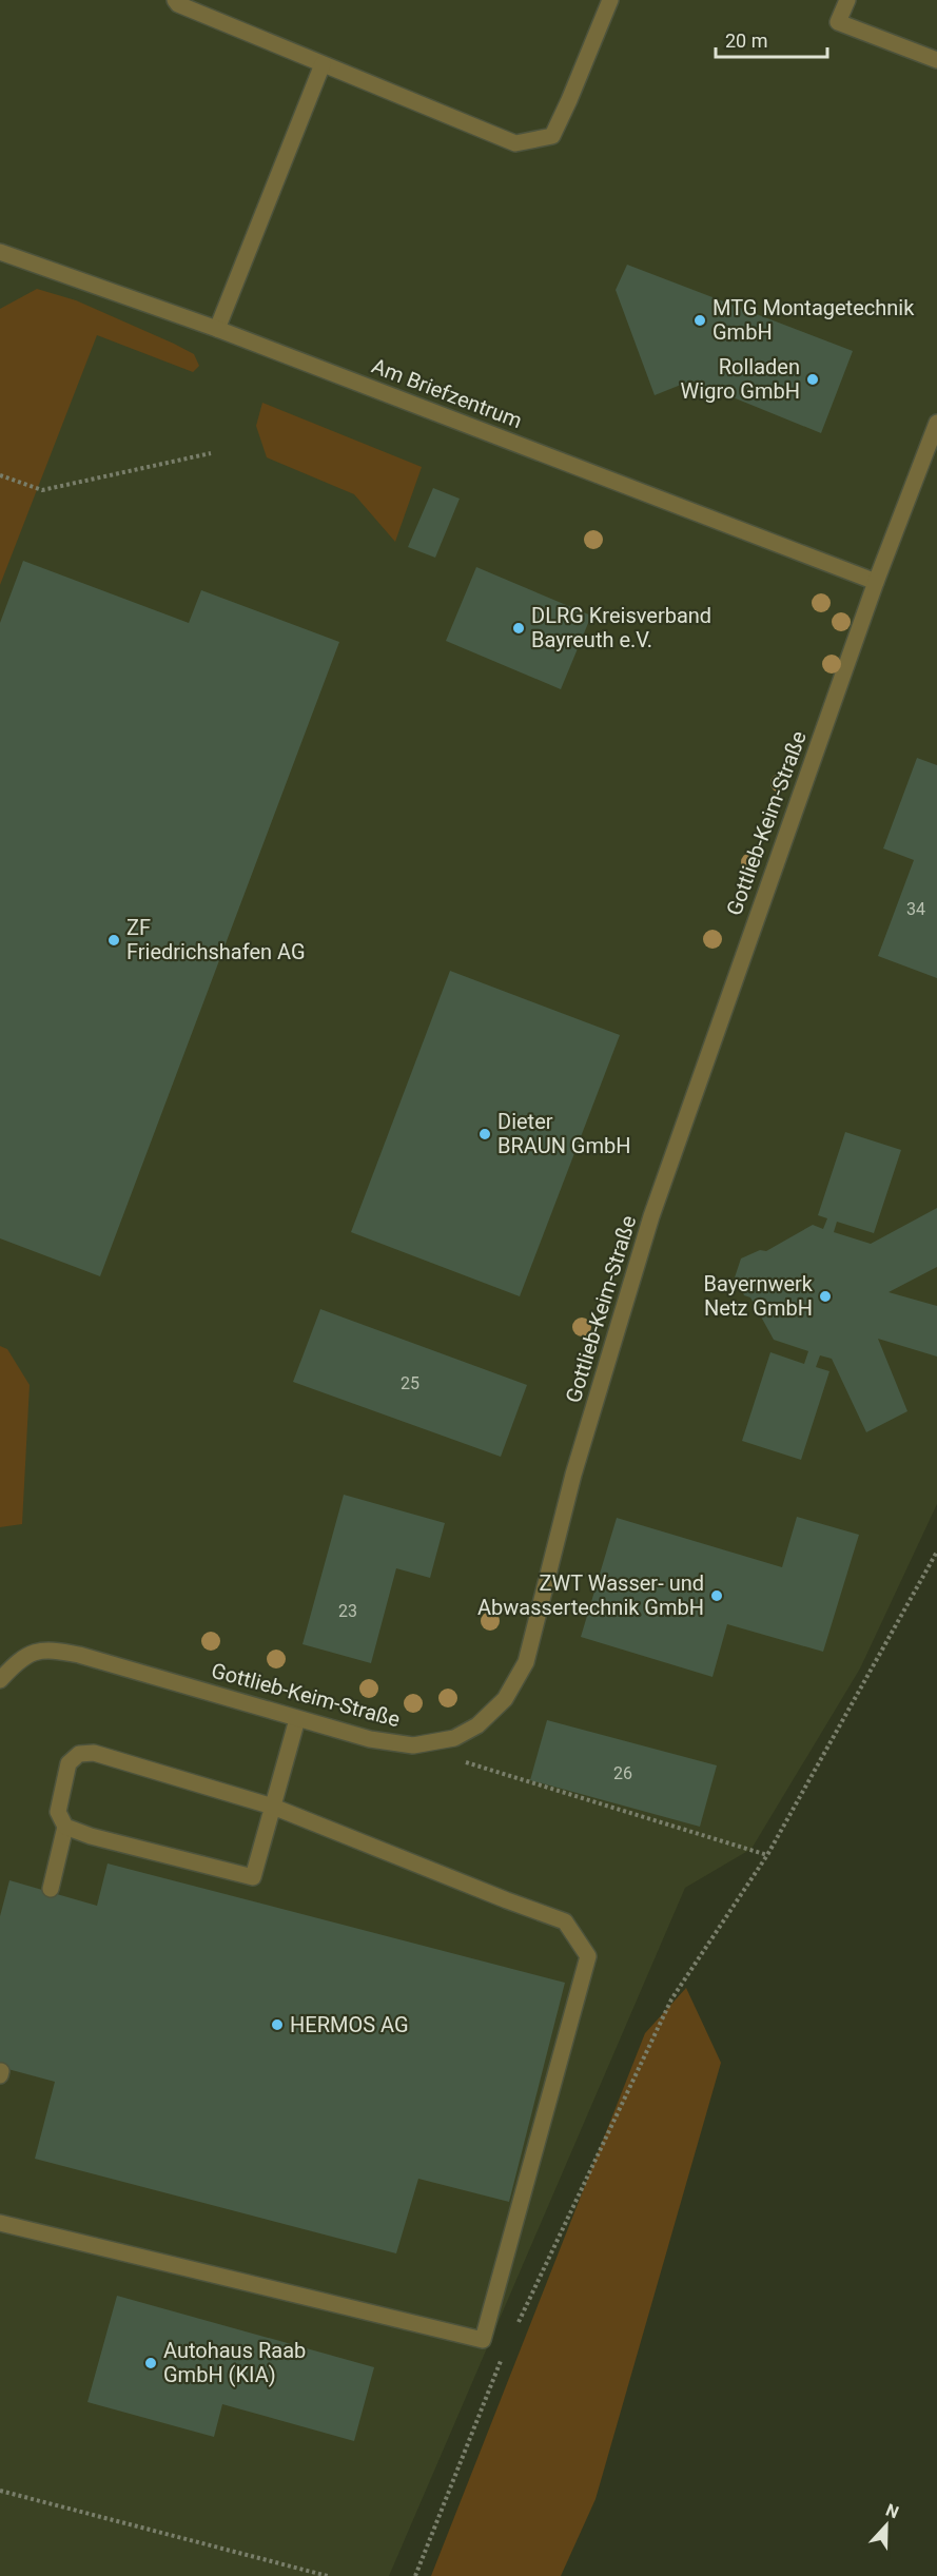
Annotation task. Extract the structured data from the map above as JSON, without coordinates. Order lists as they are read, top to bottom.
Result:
{
  "streets": {
    "street": ["Am Briefzentrum", "Gottlieb-Keim-Straße"]
  },
  "crossings": [
    ["Am Briefzentrum", "Gottlieb-Keim-Straße"]
  ],
  "places": [
    "MTG Montagetechnik GmbH",
    "Rolladen Wigro GmbH",
    "DLRG Kreisverband Bayreuth e.V.",
    "ZF Friedrichshafen AG",
    "Dieter BRAUN GmbH",
    "Bayernwerk Netz GmbH",
    "ZWT Wasser- und Abwassertechnik GmbH",
    "HERMOS AG",
    "Autohaus Raab GmbH (KIA)"
  ],
  "house_numbers": [
    "34",
    "25",
    "23",
    "26"
  ],
  "scale_bar": "20 m",
  "north": "top"
}
